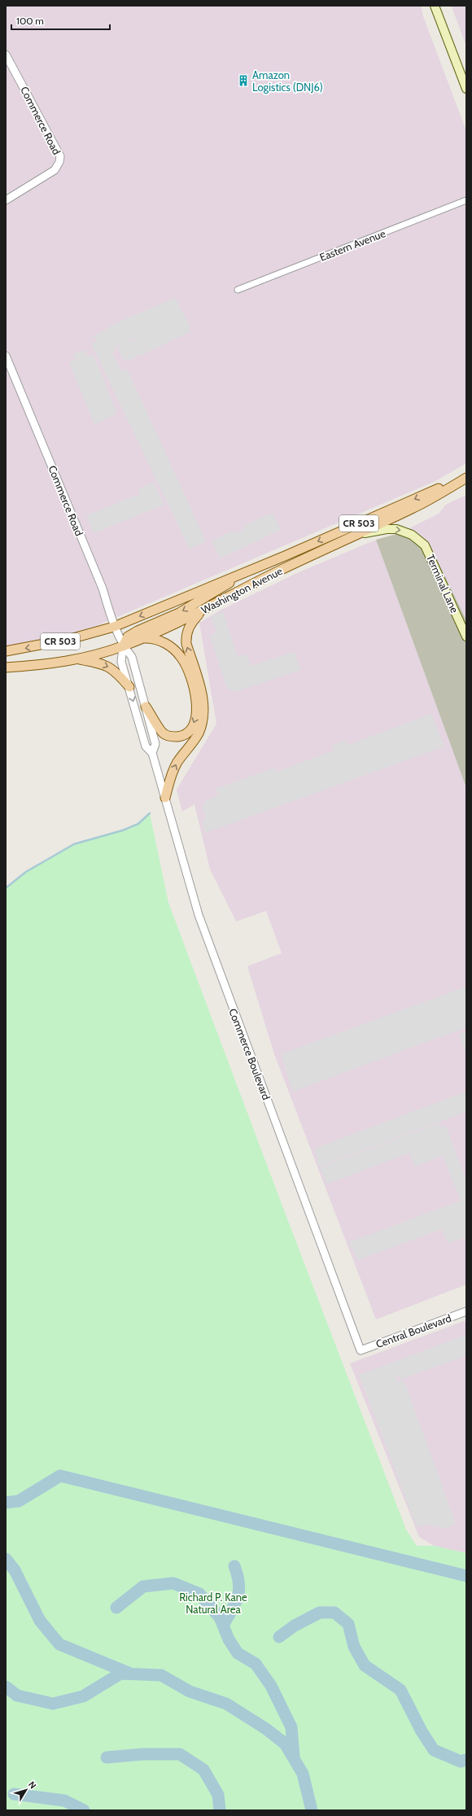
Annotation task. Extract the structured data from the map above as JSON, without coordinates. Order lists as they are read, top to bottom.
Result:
{
  "streets": {
    "main road": ["CR 503", "Terminal Lane", "Washington Avenue"],
    "street": [
      "Commerce Road",
      "Eastern Avenue",
      "Commerce Boulevard",
      "Central Boulevard"
    ]
  },
  "crossings": [
    ["Commerce Road", "Washington Avenue"],
    ["Commerce Road", "Commerce Boulevard"],
    ["Terminal Lane", "Washington Avenue"],
    ["Washington Avenue", "Commerce Boulevard"],
    ["Commerce Boulevard", "Central Boulevard"]
  ],
  "one_way": ["Terminal Lane"],
  "parks": ["Richard P. Kane Natural Area"],
  "places": {
    "building": ["Amazon Logistics (DNJ6)"]
  },
  "scale_bar": "100 m",
  "north": "top right"
}
